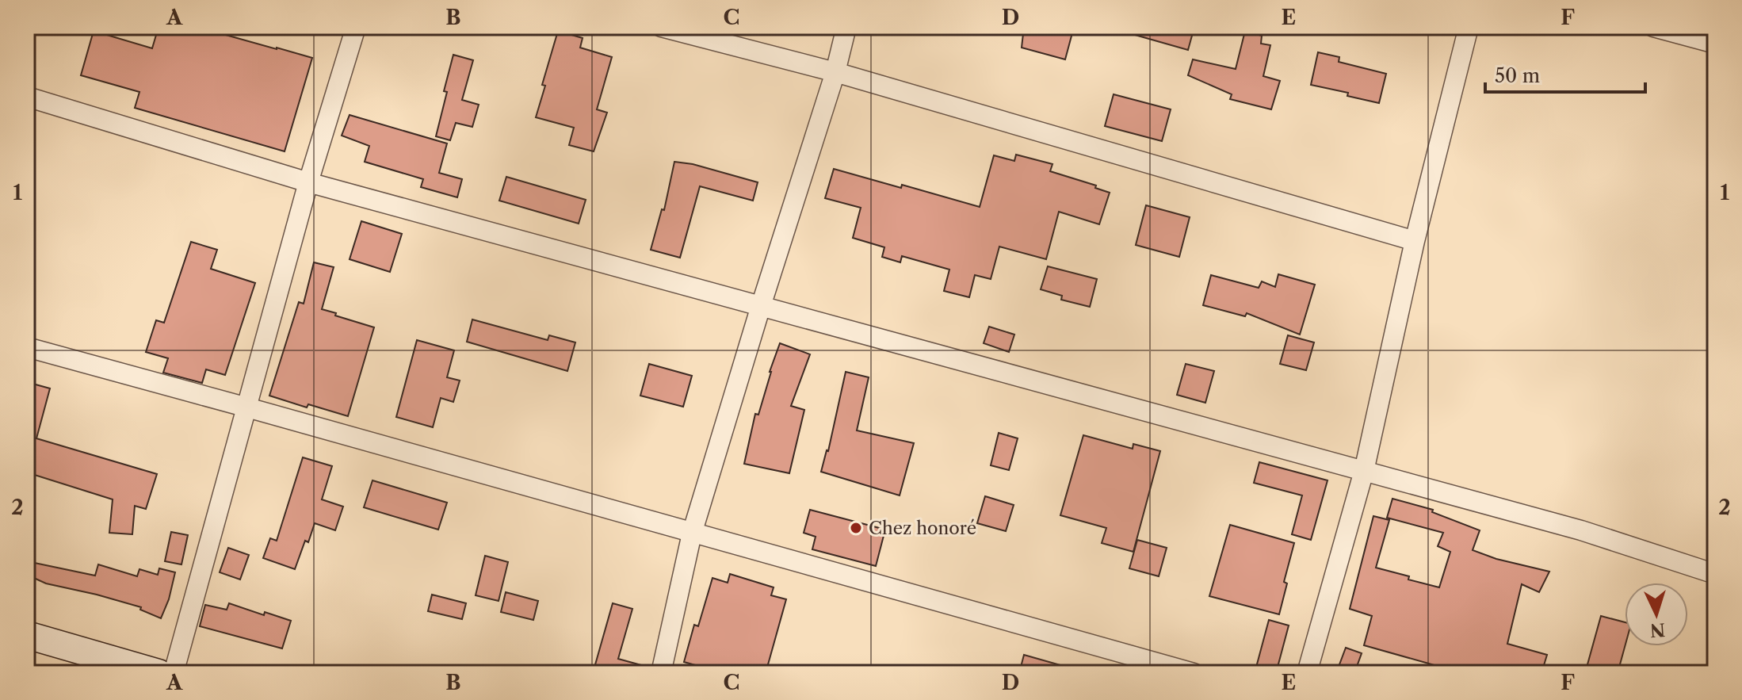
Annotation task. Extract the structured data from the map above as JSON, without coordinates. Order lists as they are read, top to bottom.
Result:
{
  "places": ["Chez honoré"],
  "scale_bar": "50 m",
  "north": "bottom",
  "grid": {
    "columns": [
      "A",
      "B",
      "C",
      "D",
      "E",
      "F"
    ],
    "rows": ["1", "2"]
  }
}
